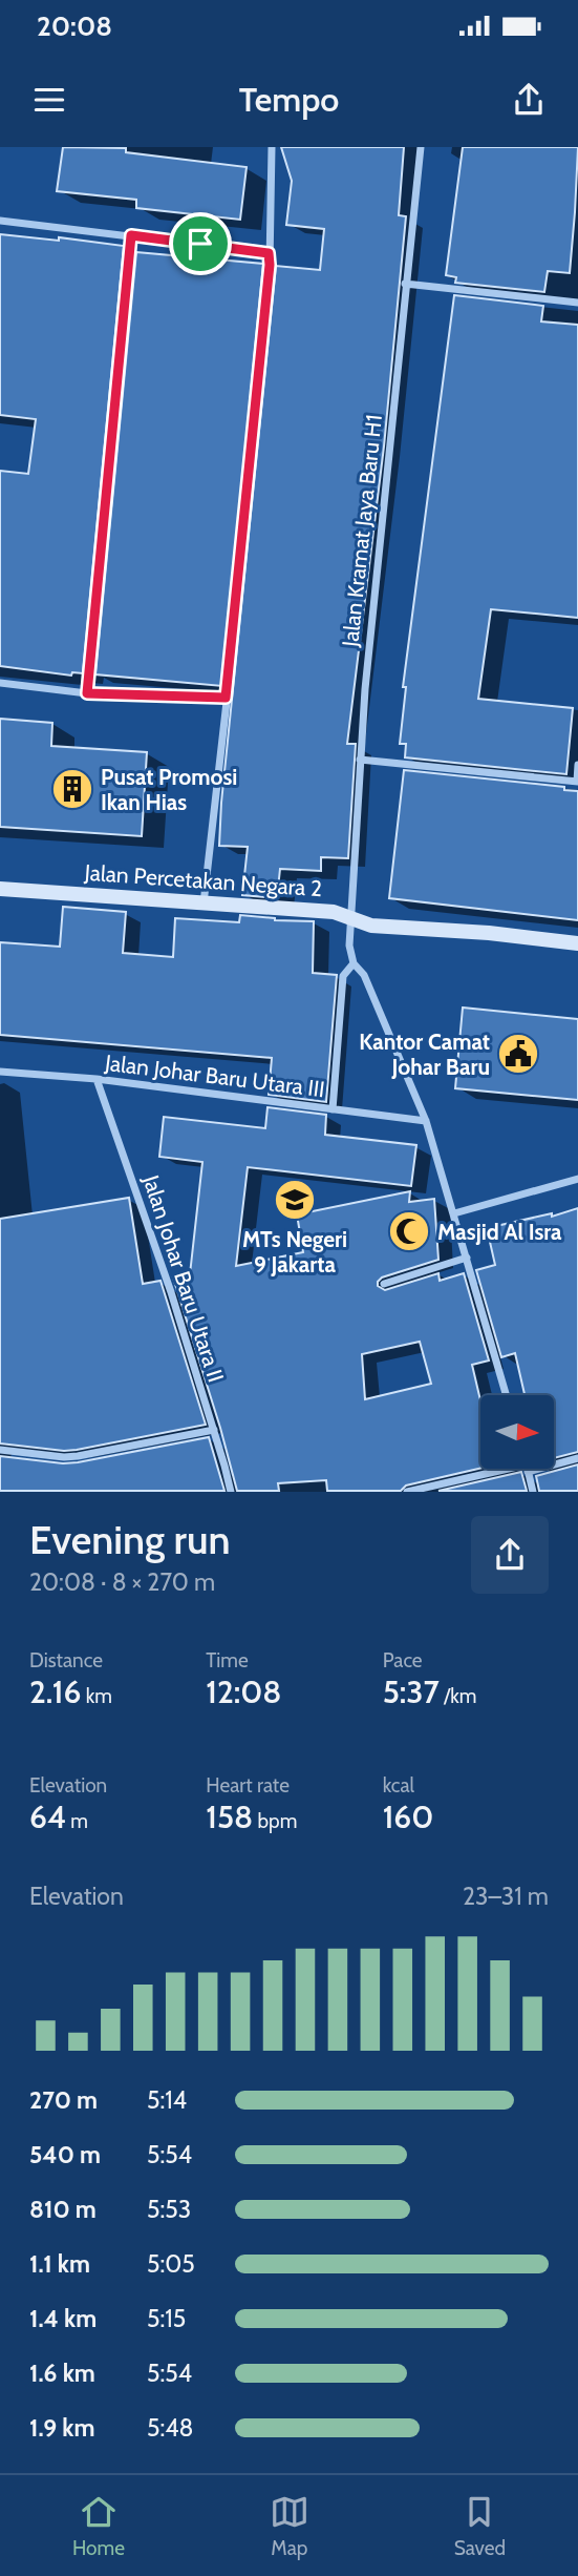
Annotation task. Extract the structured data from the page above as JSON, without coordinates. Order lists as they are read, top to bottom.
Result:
{
  "streets": {
    "street": [
      "Jalan Kramat Jaya Baru H1",
      "Jalan Percetakan Negara 2",
      "Jalan Johar Baru Utara III",
      "Jalan Johar Baru Utara II"
    ]
  },
  "crossings": [
    ["Jalan Kramat Jaya Baru H1", "Jalan Percetakan Negara 2"],
    ["Jalan Johar Baru Utara III", "Jalan Johar Baru Utara II"]
  ],
  "places": {
    "building": ["Pusat Promosi Ikan Hias"],
    "public building": ["Kantor Camat Johar Baru"],
    "school or university": ["MTs Negeri 9 Jakarta"],
    "mosque": ["Masjid Al Isra"]
  },
  "north": "right",
  "page": {
    "status": "20:08",
    "header": "Tempo",
    "heading": ["Evening run", "20:08 · 8 × 270 m"],
    "stats": [
      ["Distance", "2.16 km"],
      ["Time", "12:08"],
      ["Pace", "5:37 /km"],
      ["Elevation", "64 m"],
      ["Heart rate", "158 bpm"],
      ["kcal", "160"]
    ],
    "chart": ["Elevation", "23–31 m"],
    "list": [
      {
        "name": "270 m",
        "note": "5:14"
      },
      {
        "name": "540 m",
        "note": "5:54"
      },
      {
        "name": "810 m",
        "note": "5:53"
      },
      {
        "name": "1.1 km",
        "note": "5:05"
      },
      {
        "name": "1.4 km",
        "note": "5:15"
      },
      {
        "name": "1.6 km",
        "note": "5:54"
      },
      {
        "name": "1.9 km",
        "note": "5:48"
      }
    ],
    "tabs": ["Home", "Map", "Saved"]
  }
}
